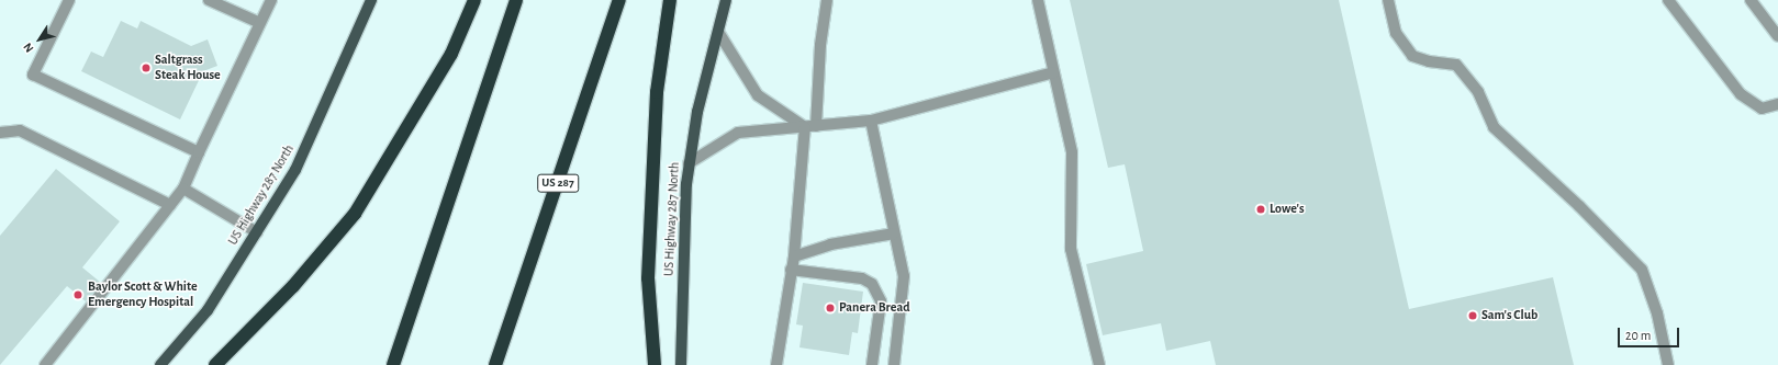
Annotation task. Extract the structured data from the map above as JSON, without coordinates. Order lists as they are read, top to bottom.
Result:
{
  "streets": {
    "highway": ["US 287"],
    "main road": ["US Highway 287 North"]
  },
  "places": [
    "Saltgrass Steak House",
    "Lowe's",
    "Baylor Scott & White Emergency Hospital",
    "Panera Bread",
    "Sam's Club"
  ],
  "scale_bar": "20 m",
  "north": "bottom left"
}
